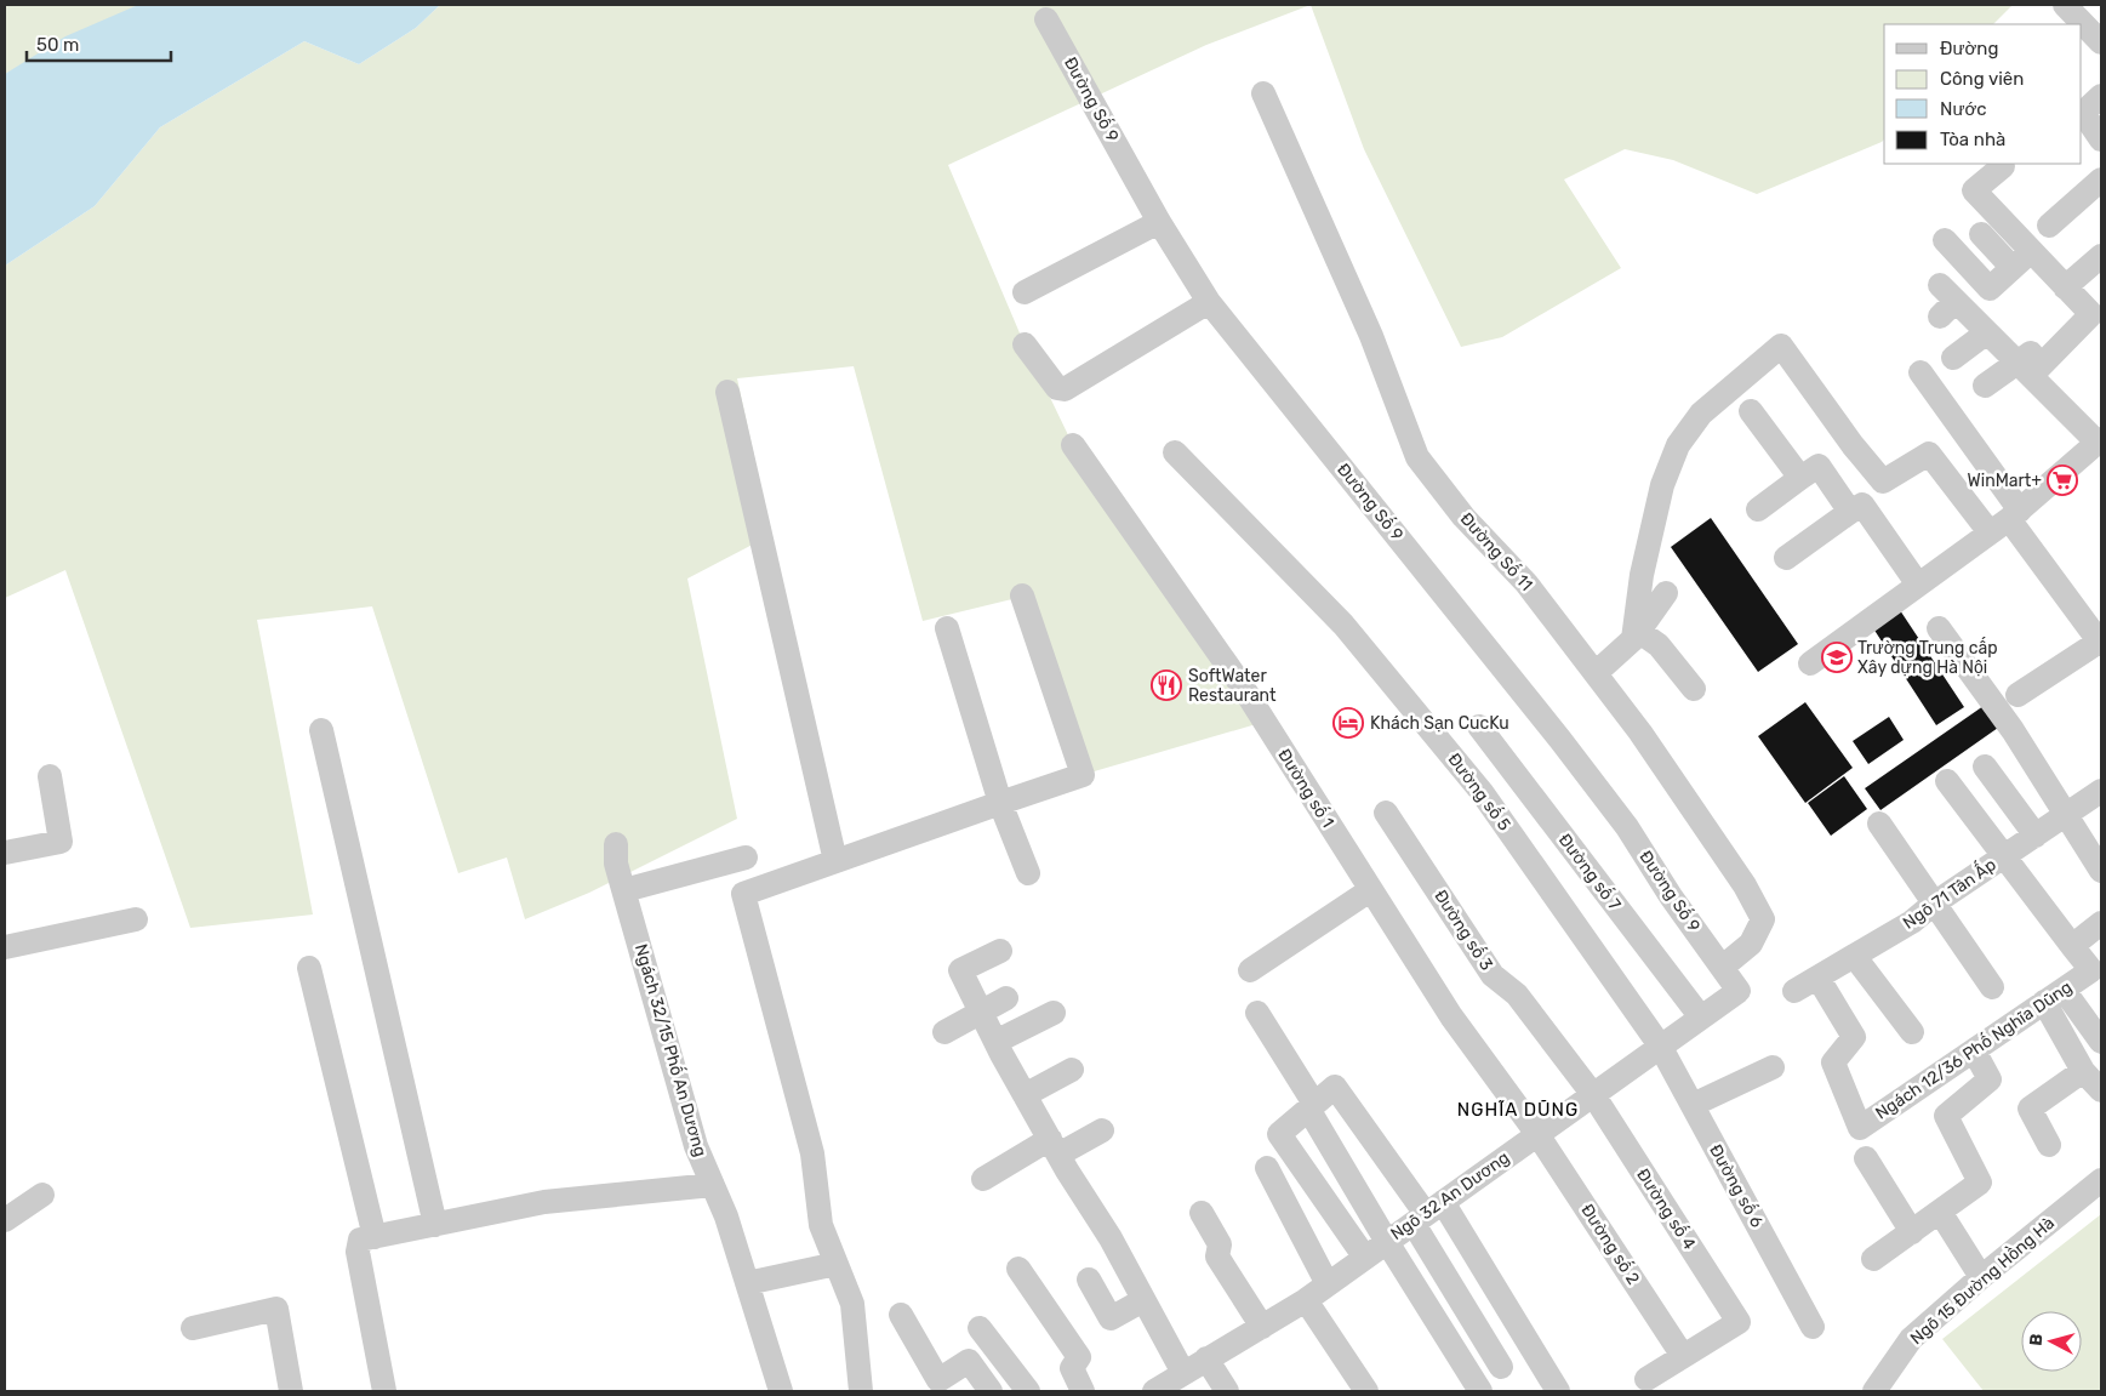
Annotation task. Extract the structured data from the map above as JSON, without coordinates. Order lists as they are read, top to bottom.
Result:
{
  "streets": {
    "street": [
      "Đường Số 9",
      "Đường Số 11",
      "Đường số 1",
      "Đường số 5",
      "Đường số 7",
      "Ngõ 71 Tân Ấp",
      "Đường số 3",
      "Ngách 32/15 Phố An Dương",
      "Ngách 12/36 Phố Nghĩa Dũng",
      "Đường số 6",
      "Ngõ 32 An Dương",
      "Đường số 4",
      "Đường số 2",
      "Ngõ 15 Đường Hồng Hà"
    ]
  },
  "crossings": [
    ["Đường Số 9", "Đường Số 11"],
    ["Đường Số 9", "Ngõ 32 An Dương"],
    ["Đường số 1", "Ngõ 32 An Dương"],
    ["Đường số 1", "Đường số 2"],
    ["Đường số 5", "Đường số 6"],
    ["Đường số 5", "Ngõ 32 An Dương"],
    ["Đường số 7", "Ngõ 32 An Dương"],
    ["Ngõ 71 Tân Ấp", "Ngách 12/36 Phố Nghĩa Dũng"],
    ["Đường số 3", "Ngõ 32 An Dương"],
    ["Đường số 3", "Đường số 4"],
    ["Đường số 6", "Ngõ 32 An Dương"],
    ["Ngõ 32 An Dương", "Đường số 4"],
    ["Ngõ 32 An Dương", "Đường số 2"],
    ["Đường số 4", "Đường số 2"]
  ],
  "districts": ["NGHĨA DŨNG"],
  "places": {
    "supermarket": ["WinMart+"],
    "school or university": ["Trường Trung cấp Xây dựng Hà Nội"],
    "restaurant": ["SoftWater Restaurant"],
    "hotel": ["Khách Sạn CucKu"]
  },
  "legend": [
    "Đường",
    "Công viên",
    "Nước",
    "Tòa nhà"
  ],
  "scale_bar": "50 m",
  "north": "left"
}
